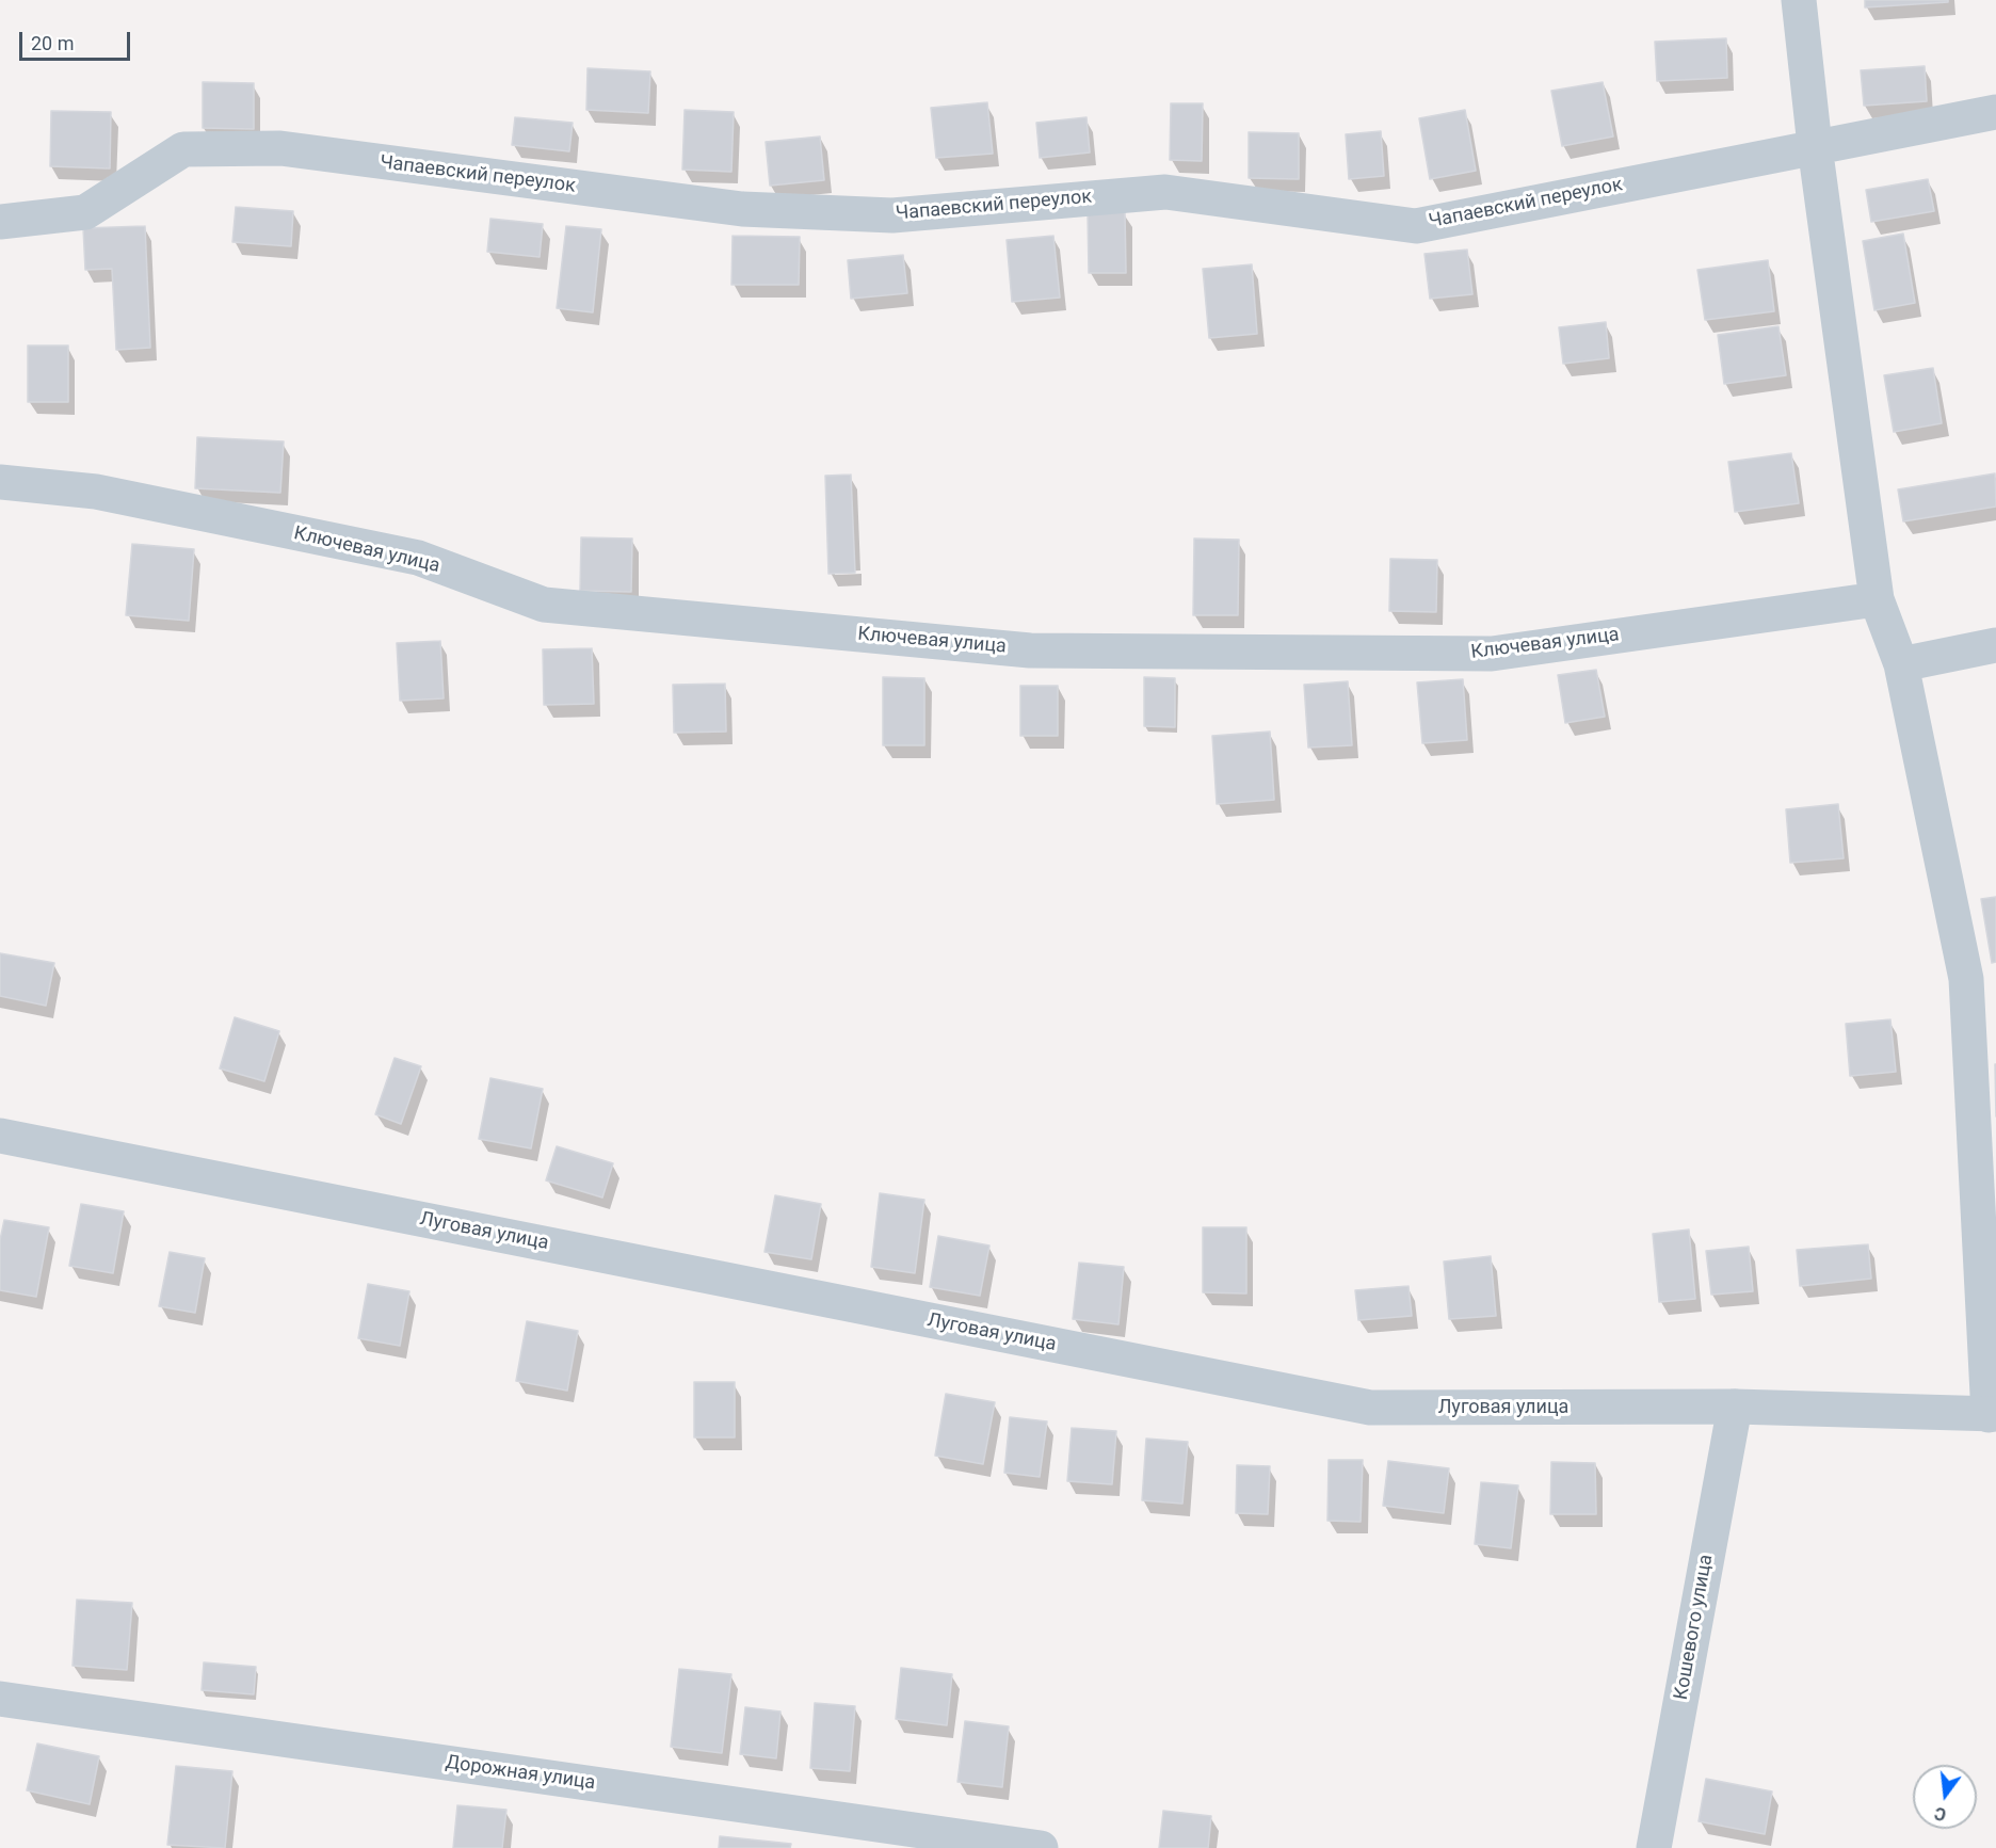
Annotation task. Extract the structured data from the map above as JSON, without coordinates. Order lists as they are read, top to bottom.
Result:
{
  "streets": {
    "street": [
      "Чапаевский переулок",
      "Ключевая улица",
      "Луговая улица",
      "Кошевого улица",
      "Дорожная улица"
    ]
  },
  "crossings": [
    ["Луговая улица", "Кошевого улица"]
  ],
  "scale_bar": "20 m",
  "north": "bottom"
}
